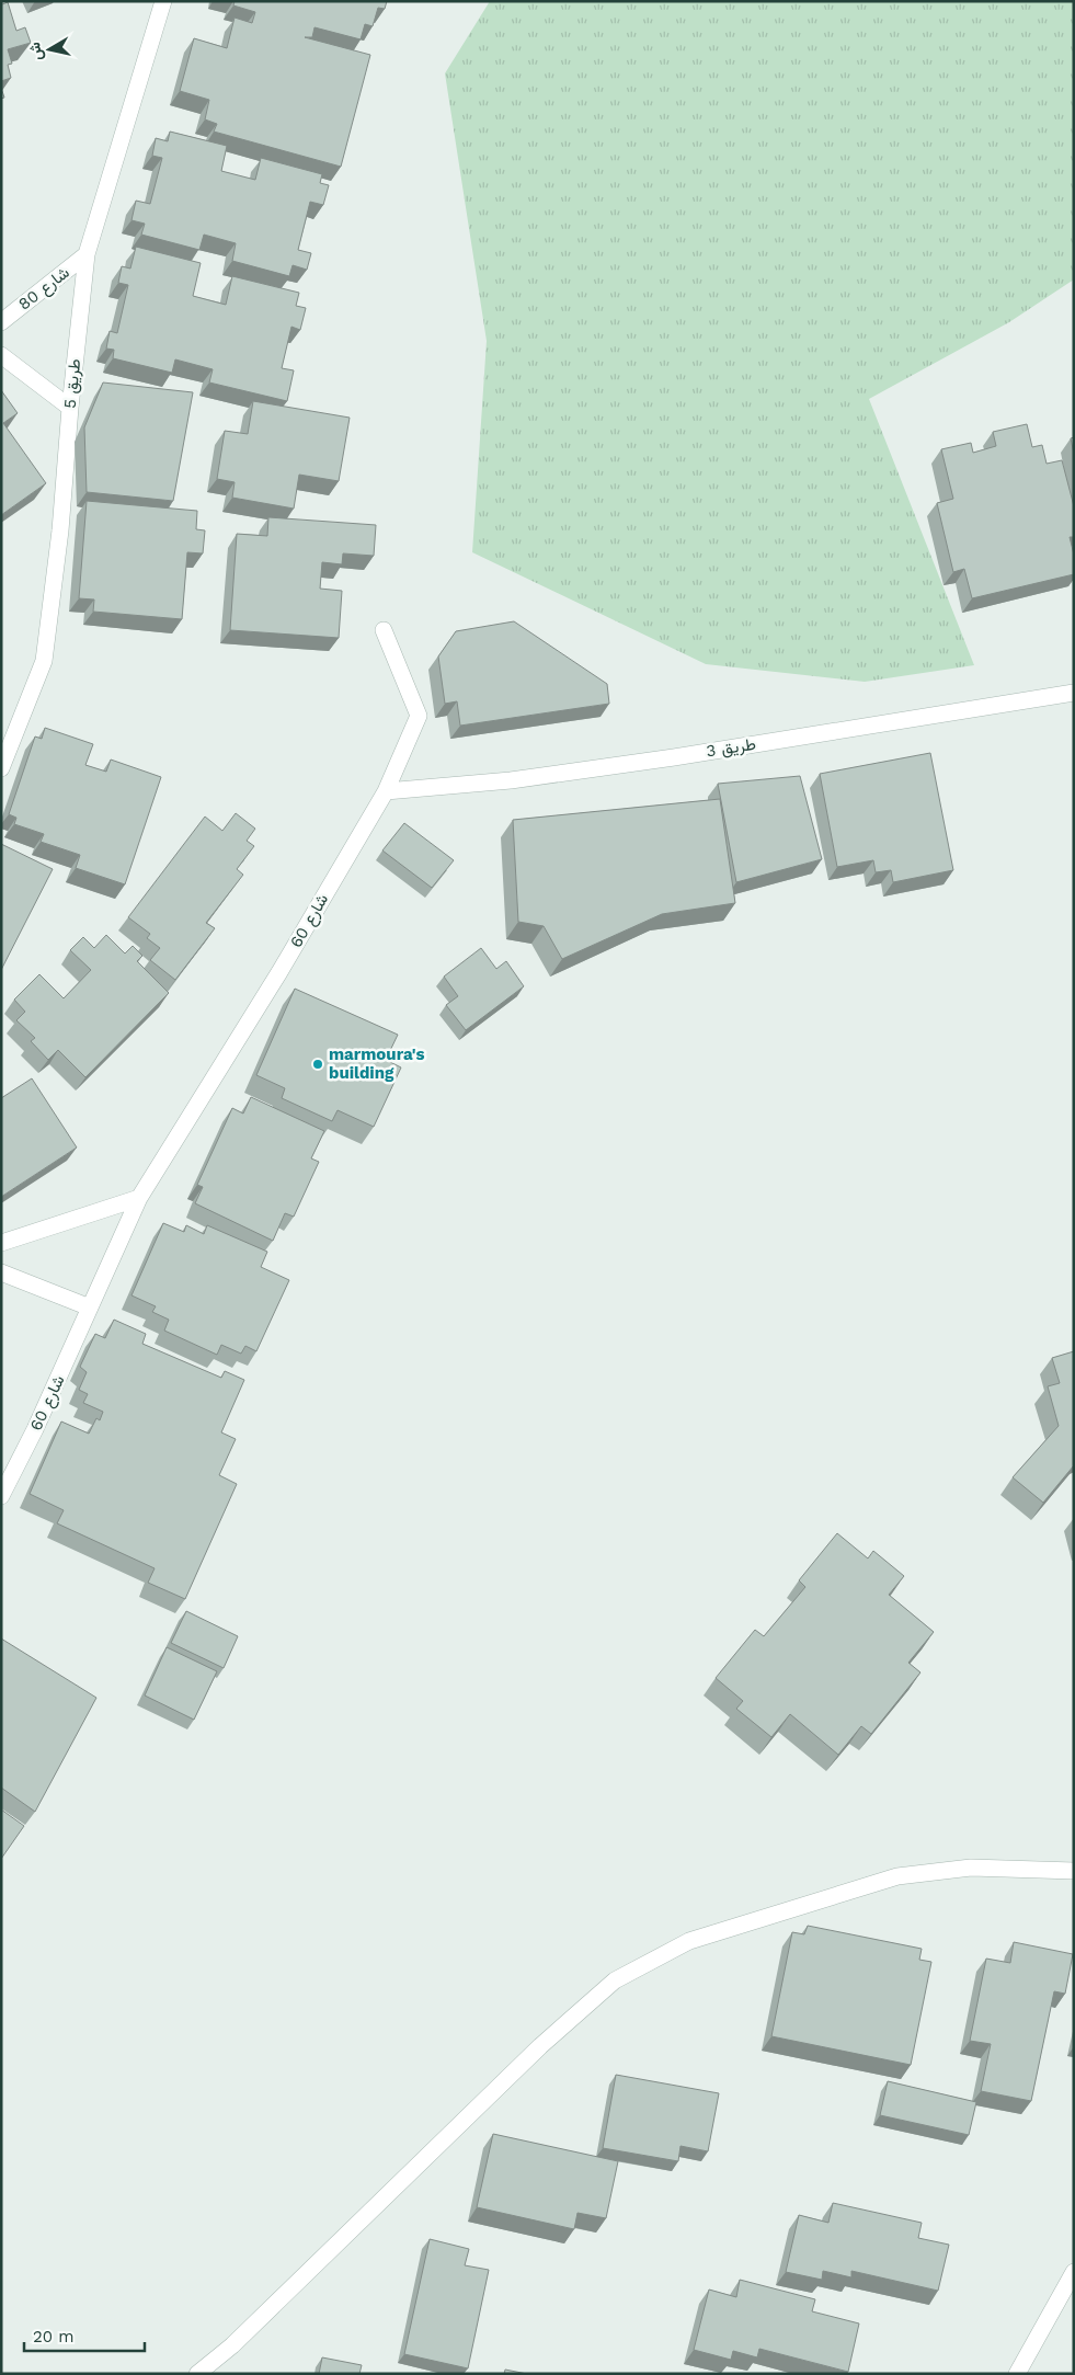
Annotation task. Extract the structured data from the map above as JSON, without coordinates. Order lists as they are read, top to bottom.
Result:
{
  "streets": {
    "street": [
      "شارع 80",
      "طريق 5",
      "طريق 3",
      "شارع 60"
    ]
  },
  "crossings": [
    ["شارع 80", "طريق 5"],
    ["طريق 3", "شارع 60"]
  ],
  "places": ["marmoura's building"],
  "scale_bar": "20 m",
  "north": "left"
}
